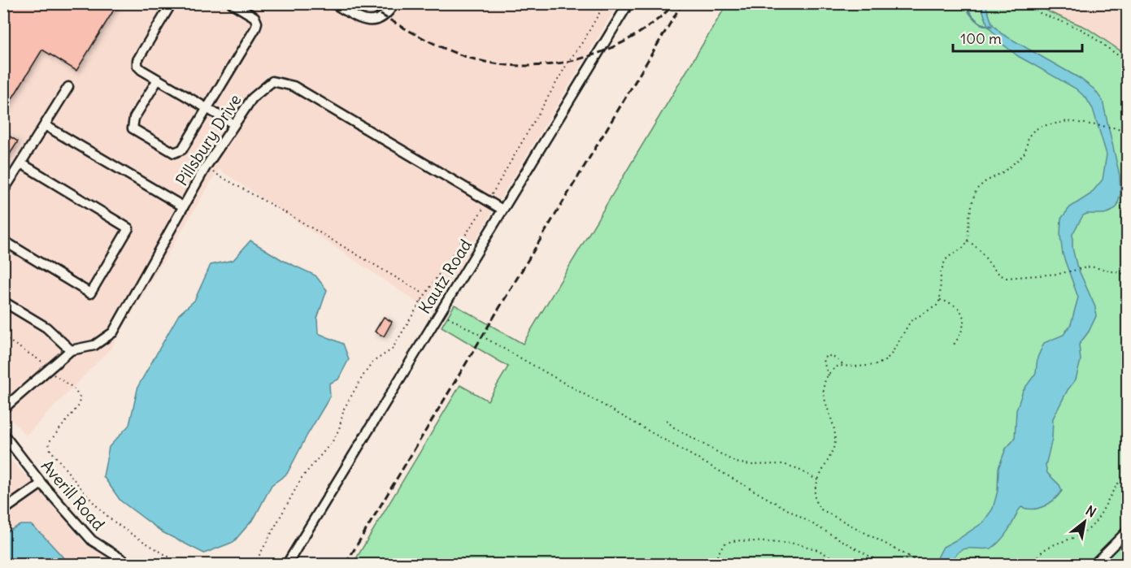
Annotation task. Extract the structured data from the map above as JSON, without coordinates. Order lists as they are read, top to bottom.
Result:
{
  "streets": {
    "street": ["Pillsbury Drive", "Kautz Road", "Averill Road"]
  },
  "crossings": [
    ["Pillsbury Drive", "Kautz Road"]
  ],
  "scale_bar": "100 m",
  "north": "top right"
}
